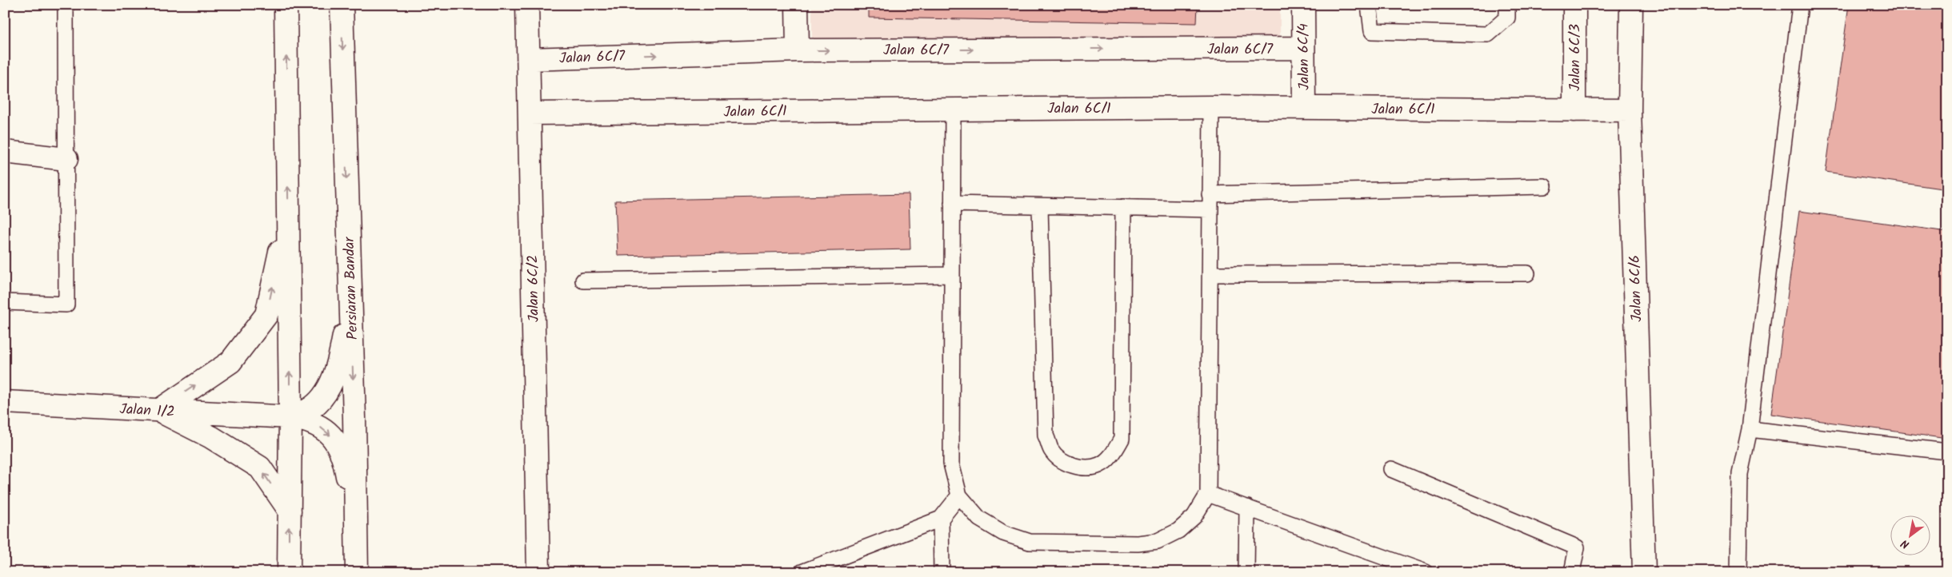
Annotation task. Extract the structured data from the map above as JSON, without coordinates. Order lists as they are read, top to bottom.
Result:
{
  "streets": {
    "street": [
      "Jalan 6C/7",
      "Jalan 6C/4",
      "Jalan 6C/3",
      "Jalan 6C/1",
      "Persiaran Bandar",
      "Jalan 6C/2",
      "Jalan 6C/6",
      "Jalan 1/2"
    ]
  },
  "crossings": [
    ["Jalan 6C/7", "Jalan 6C/4"],
    ["Jalan 6C/7", "Jalan 6C/2"],
    ["Jalan 6C/4", "Jalan 6C/1"],
    ["Jalan 6C/3", "Jalan 6C/1"],
    ["Jalan 6C/1", "Jalan 6C/2"],
    ["Jalan 6C/1", "Jalan 6C/6"],
    ["Persiaran Bandar", "Jalan 1/2"]
  ],
  "one_way": ["Jalan 6C/7"],
  "north": "bottom left"
}
